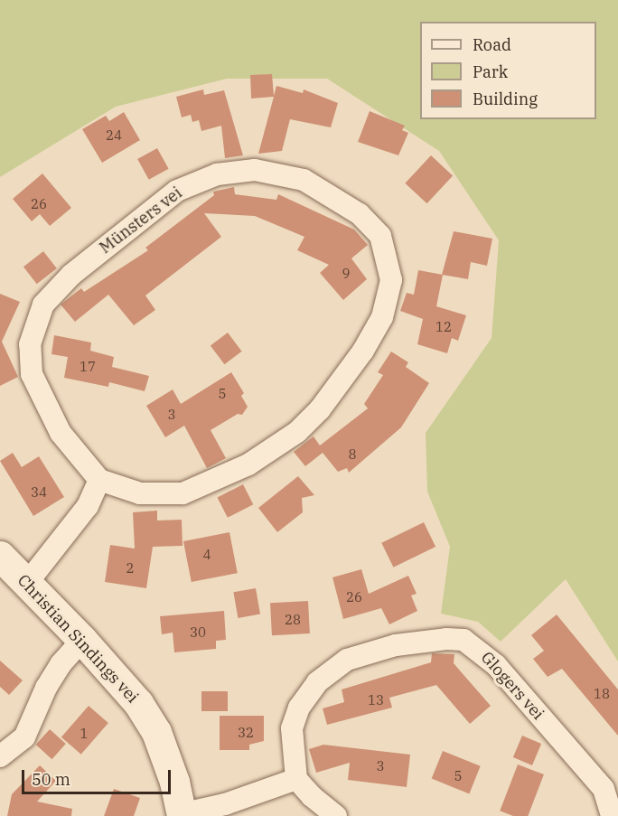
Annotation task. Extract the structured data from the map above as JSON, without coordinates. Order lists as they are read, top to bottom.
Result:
{
  "streets": {
    "street": ["Münsters vei", "Christian Sindings vei", "Glogers vei"]
  },
  "house_numbers": [
    "24",
    "26",
    "9",
    "12",
    "17",
    "5",
    "3",
    "8",
    "34",
    "4",
    "2",
    "26",
    "28",
    "30",
    "18",
    "13",
    "32",
    "1",
    "3",
    "5"
  ],
  "legend": ["Road", "Park", "Building"],
  "scale_bar": "50 m"
}
